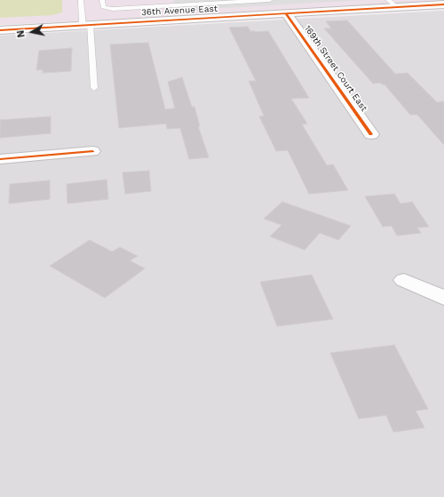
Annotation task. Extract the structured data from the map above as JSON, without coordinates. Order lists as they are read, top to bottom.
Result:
{
  "streets": {
    "street": ["36th Avenue East", "169th Street Court East"]
  },
  "crossings": [
    ["36th Avenue East", "169th Street Court East"]
  ],
  "north": "left"
}
